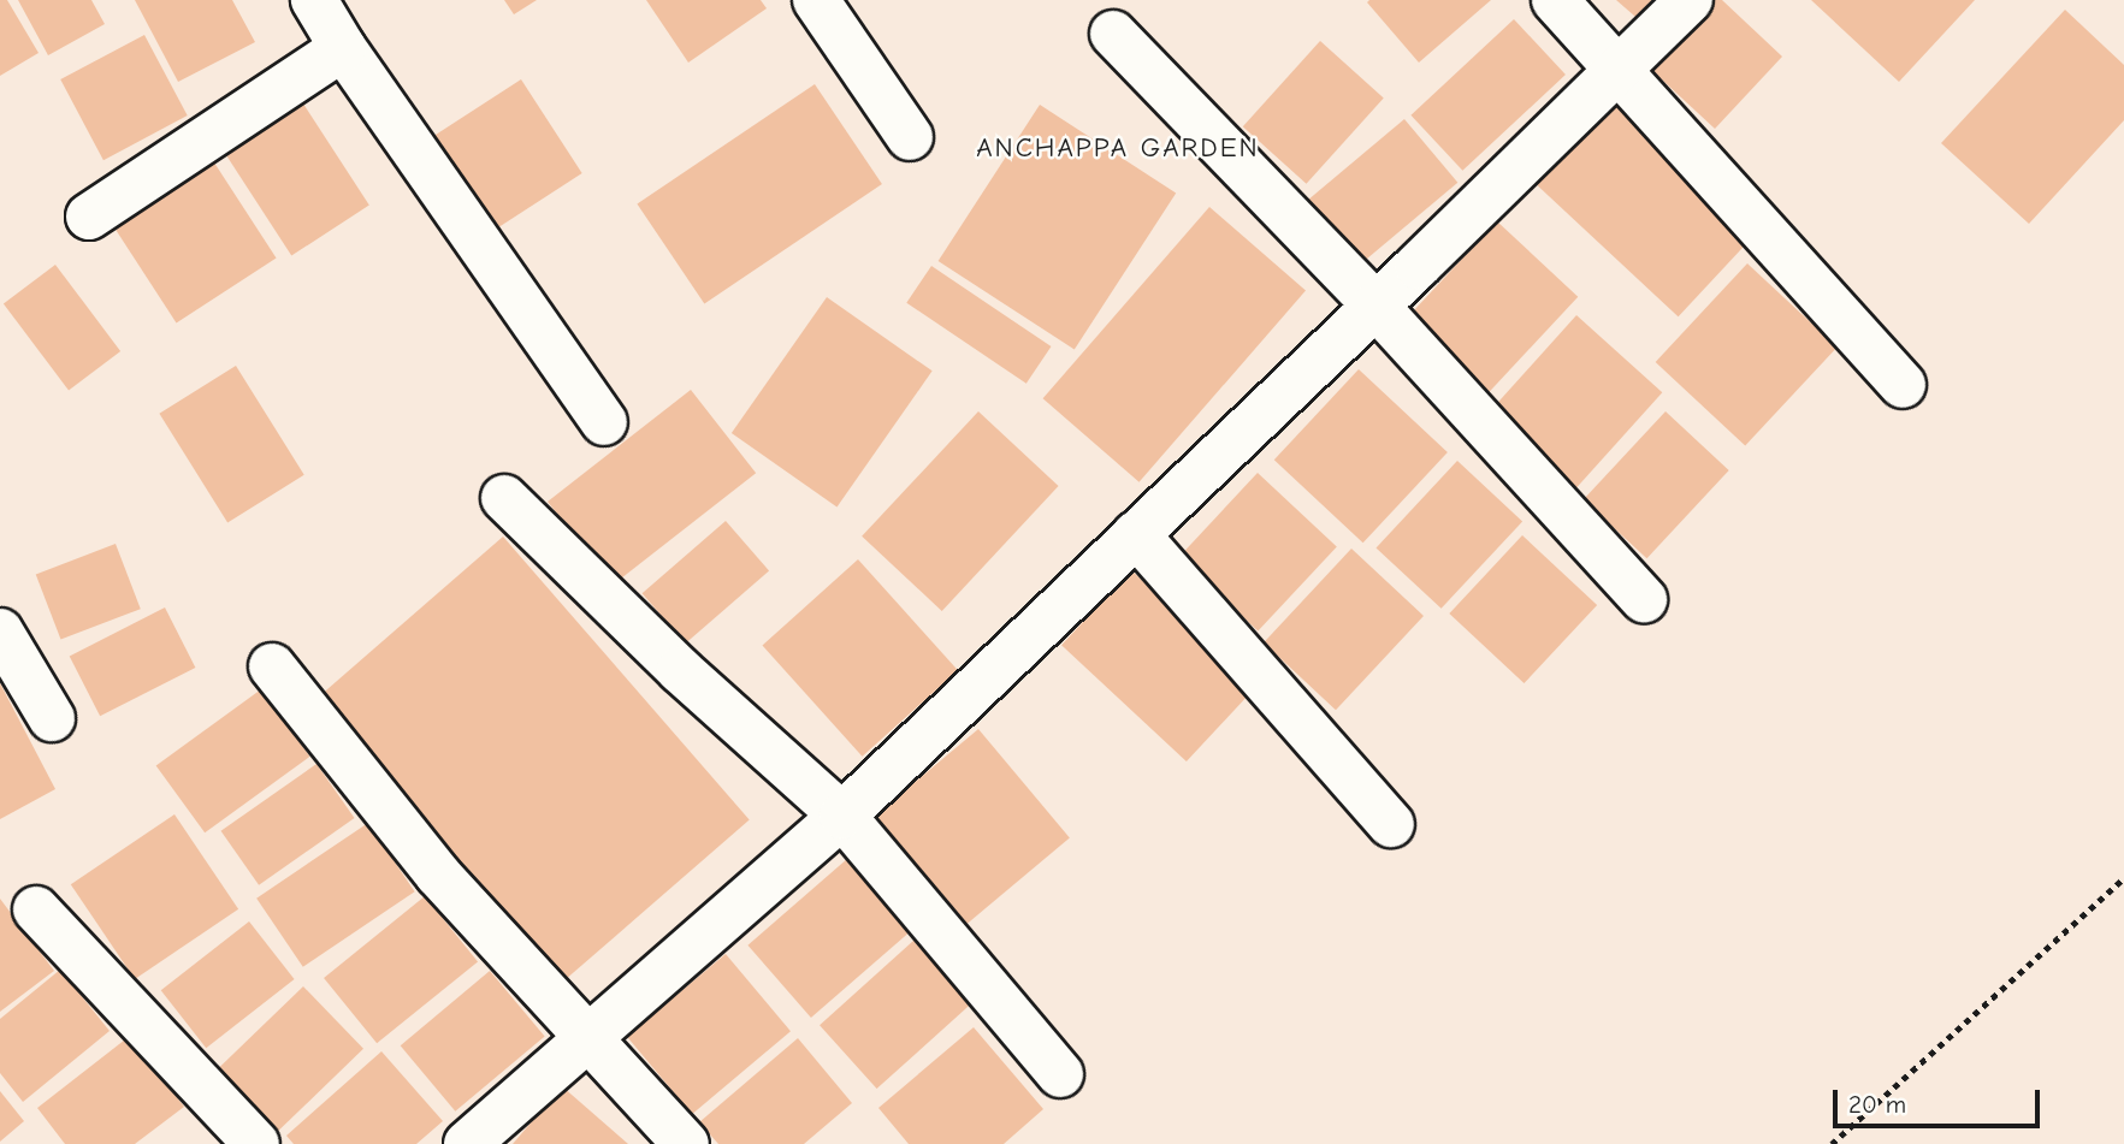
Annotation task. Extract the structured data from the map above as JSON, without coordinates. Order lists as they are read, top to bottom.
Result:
{
  "districts": ["ANCHAPPA GARDEN"],
  "scale_bar": "20 m"
}
